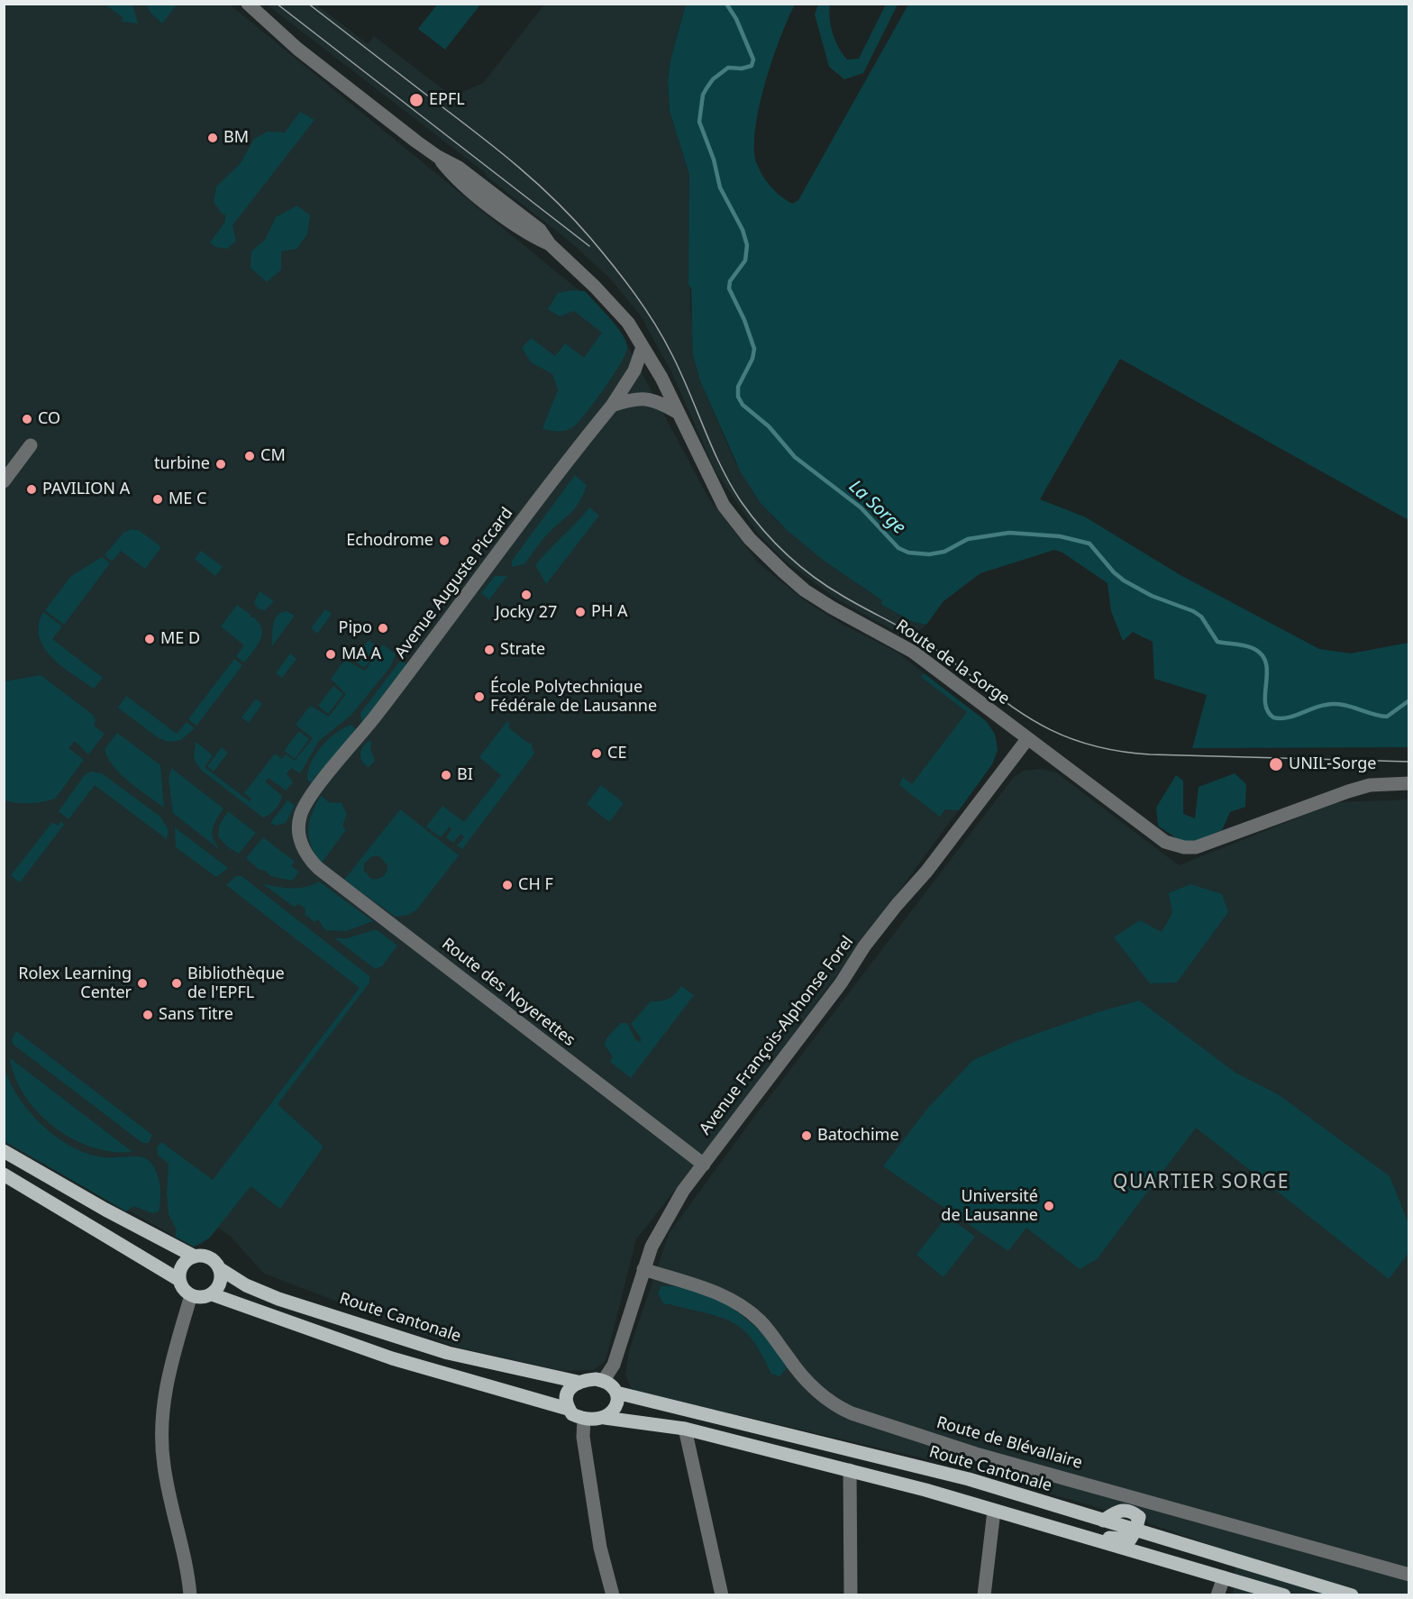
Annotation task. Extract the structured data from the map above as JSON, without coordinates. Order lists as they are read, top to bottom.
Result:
{
  "streets": {
    "main road": ["Route Cantonale"],
    "street": [
      "Avenue Auguste Piccard",
      "Route de la Sorge",
      "Route des Noyerettes",
      "Avenue François-Alphonse Forel",
      "Route de Blévallaire"
    ]
  },
  "crossings": [
    ["Avenue Auguste Piccard", "Route de la Sorge"],
    ["Avenue Auguste Piccard", "Route des Noyerettes"],
    ["Route de la Sorge", "Avenue François-Alphonse Forel"],
    ["Route des Noyerettes", "Avenue François-Alphonse Forel"],
    ["Avenue François-Alphonse Forel", "Route Cantonale"],
    ["Avenue François-Alphonse Forel", "Route de Blévallaire"]
  ],
  "districts": ["QUARTIER SORGE"],
  "water": ["La Sorge"],
  "places": [
    "EPFL",
    "BM",
    "CO",
    "CM",
    "turbine",
    "PAVILION A",
    "ME C",
    "Echodrome",
    "Jocky 27",
    "PH A",
    "Pipo",
    "ME D",
    "Strate",
    "MA A",
    "École Polytechnique Fédérale de Lausanne",
    "CE",
    "UNIL-Sorge",
    "BI",
    "CH F",
    "Rolex Learning Center",
    "Bibliothèque de l'EPFL",
    "Sans Titre",
    "Batochime",
    "Université de Lausanne"
  ]
}
